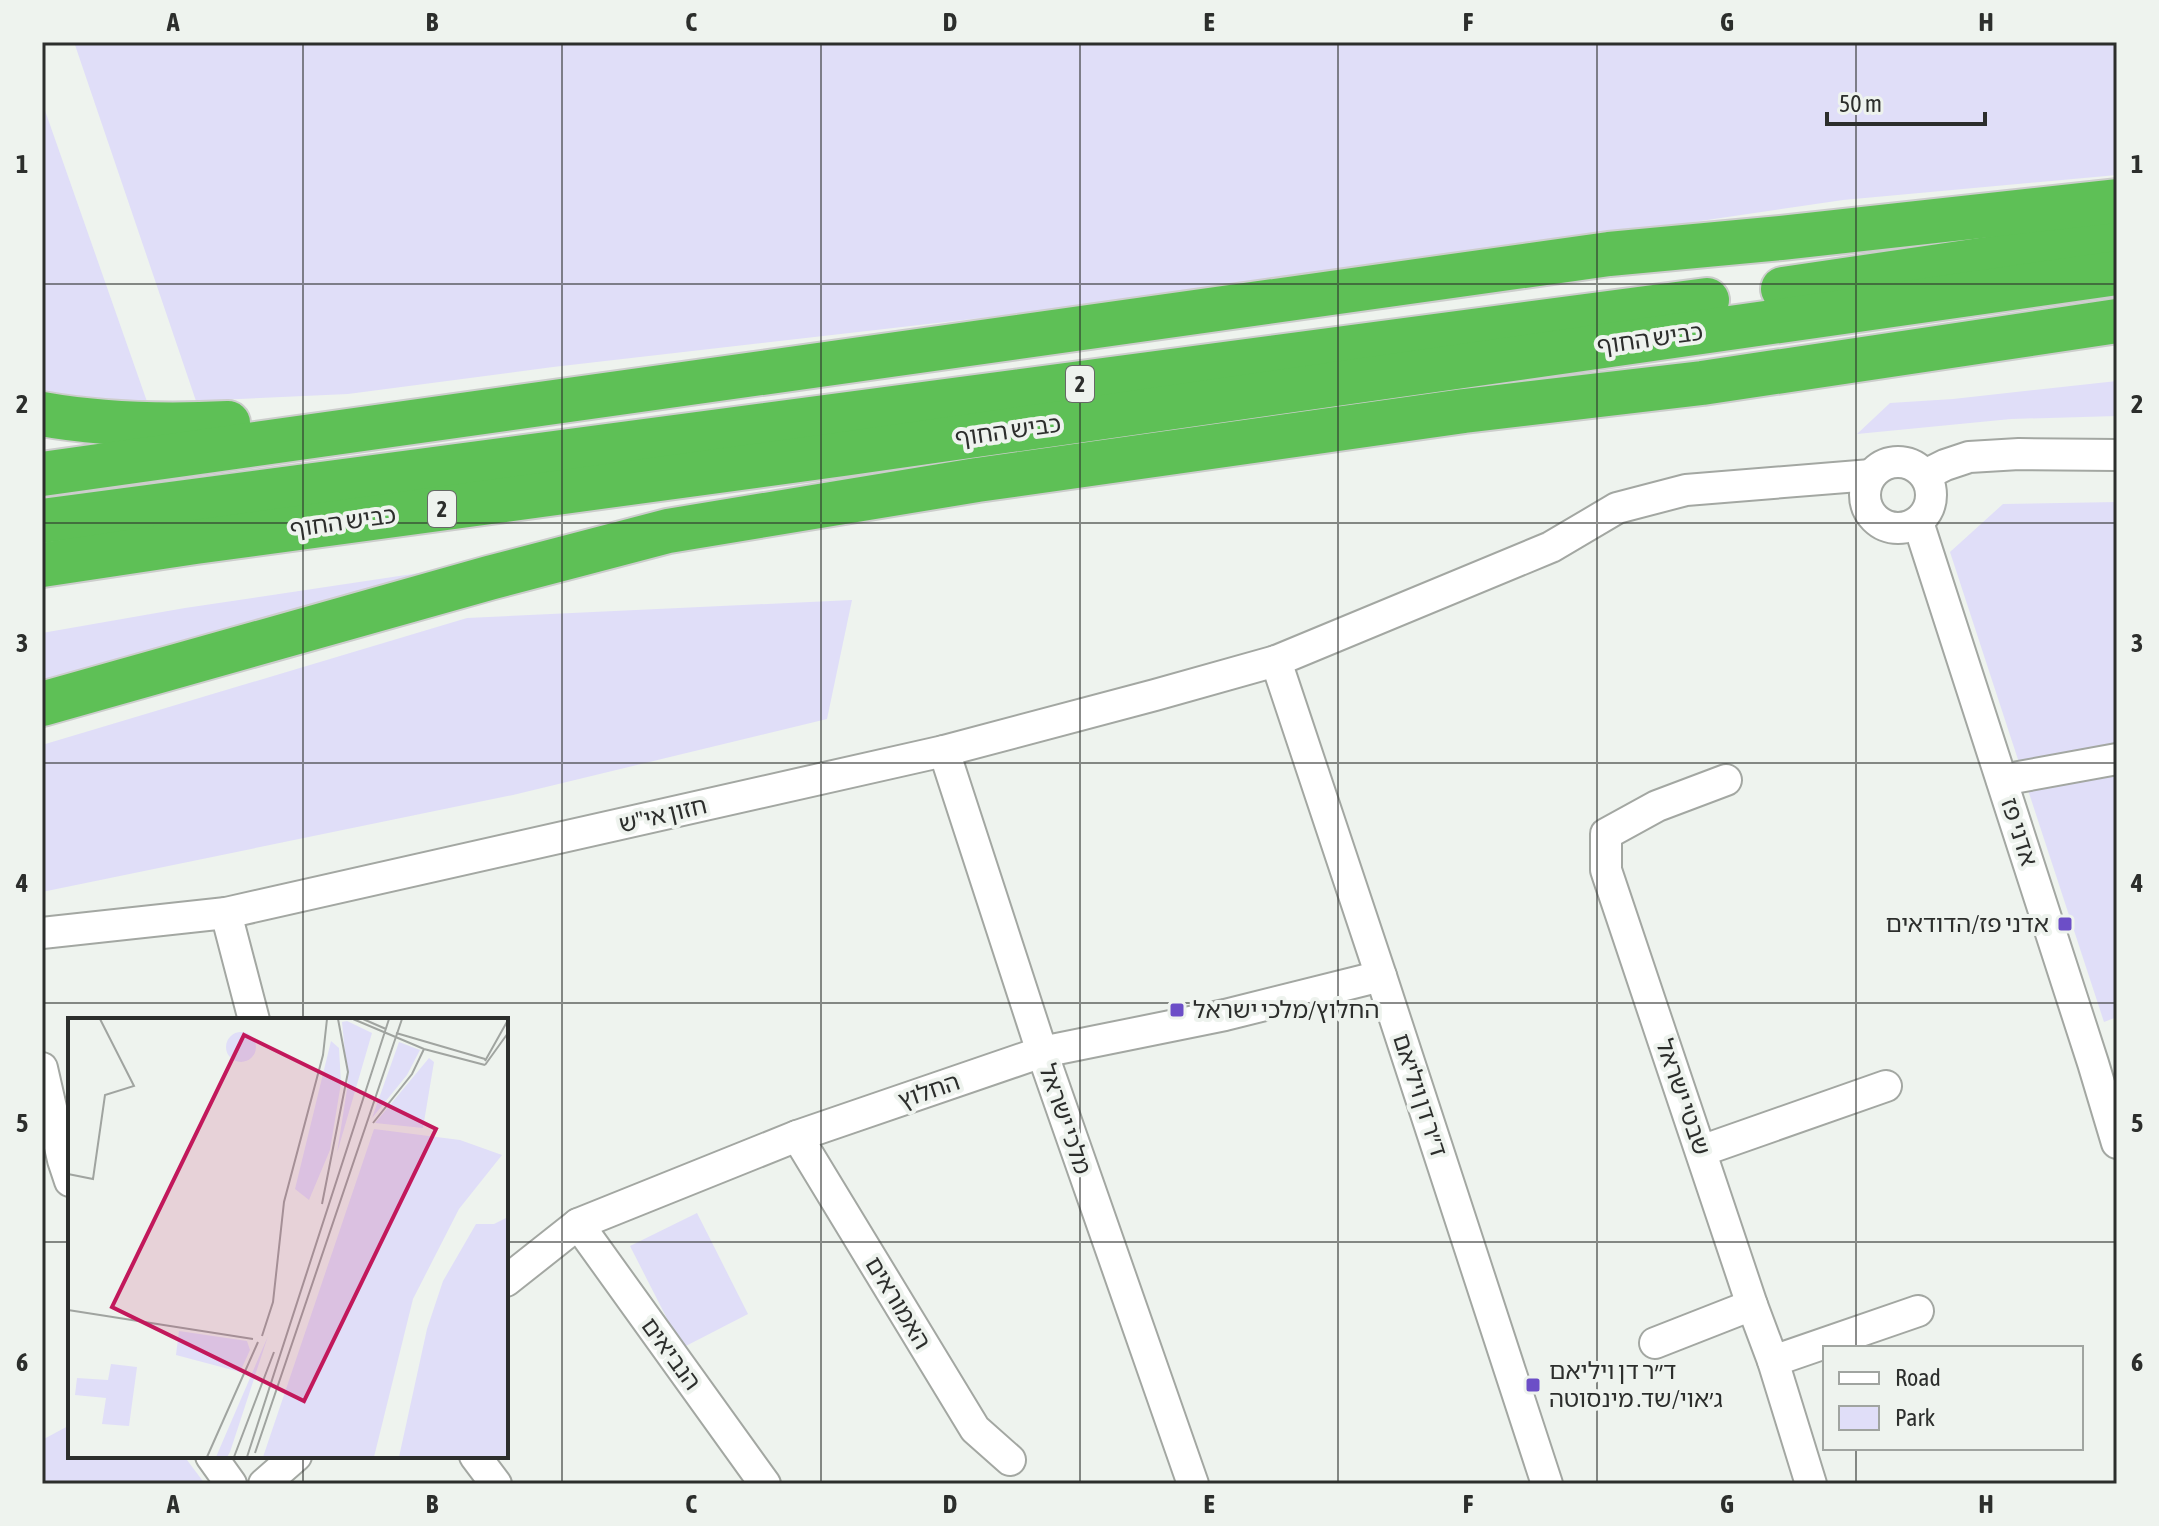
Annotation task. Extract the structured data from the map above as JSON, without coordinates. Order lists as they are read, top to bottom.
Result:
{
  "streets": {
    "highway": ["כביש החוף", "2"],
    "street": [
      "חזון אי\"ש",
      "אדני פז",
      "החלוץ",
      "ד״ר דן ויליאם",
      "שבטי ישראל",
      "מלכי ישראל",
      "האמוראים",
      "הנביאים"
    ]
  },
  "crossings": [
    ["חזון אי\"ש", "אדני פז"],
    ["חזון אי\"ש", "ד״ר דן ויליאם"],
    ["חזון אי\"ש", "מלכי ישראל"],
    ["החלוץ", "ד״ר דן ויליאם"],
    ["החלוץ", "מלכי ישראל"],
    ["החלוץ", "האמוראים"],
    ["החלוץ", "הנביאים"]
  ],
  "places": {
    "transit": ["אדני פז/הדודאים", "החלוץ/מלכי ישראל", "ד״ר דן ויליאם ג׳אוי/שד. מינסוטה"]
  },
  "legend": ["Road", "Park"],
  "scale_bar": "50 m",
  "grid": {
    "columns": [
      "A",
      "B",
      "C",
      "D",
      "E",
      "F",
      "G",
      "H"
    ],
    "rows": [
      "1",
      "2",
      "3",
      "4",
      "5",
      "6"
    ]
  }
}
